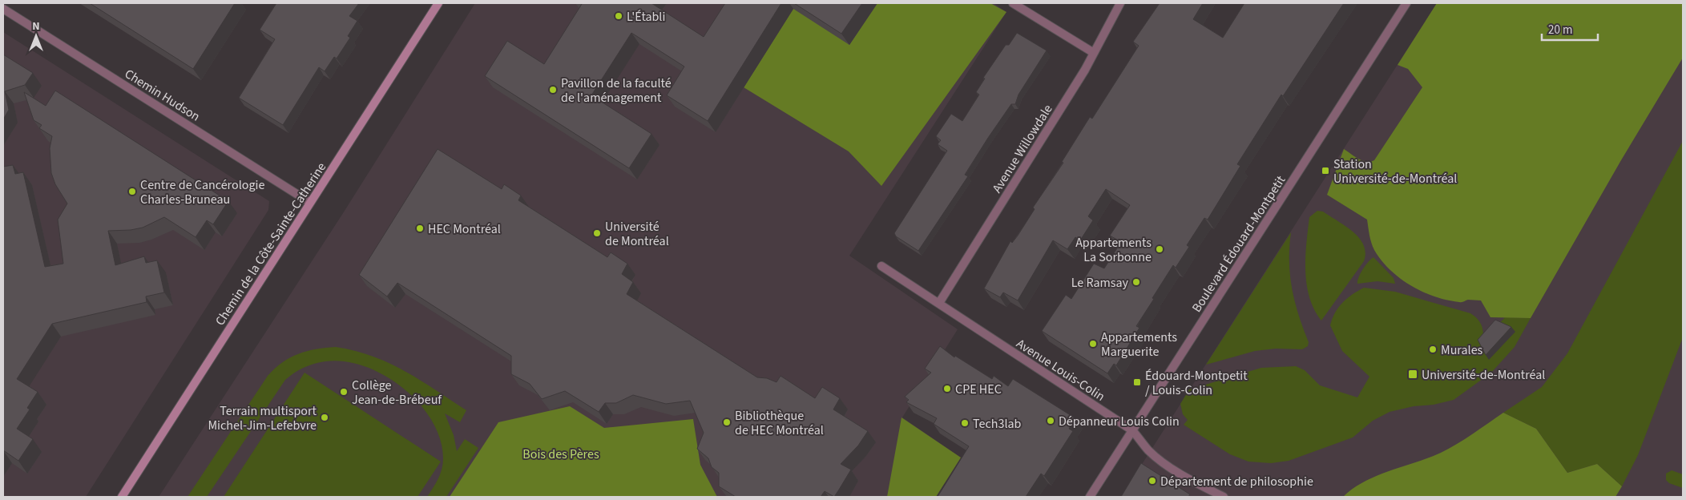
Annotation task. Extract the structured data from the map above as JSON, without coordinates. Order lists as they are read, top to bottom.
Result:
{
  "streets": {
    "main road": ["Chemin de la Côte-Sainte-Catherine"],
    "street": [
      "Chemin Hudson",
      "Avenue Willowdale",
      "Boulevard Édouard-Montpetit",
      "Avenue Louis-Colin"
    ]
  },
  "crossings": [
    ["Chemin Hudson", "Chemin de la Côte-Sainte-Catherine"],
    ["Avenue Willowdale", "Avenue Louis-Colin"],
    ["Boulevard Édouard-Montpetit", "Avenue Louis-Colin"]
  ],
  "parks": ["Bois des Pères"],
  "places": {
    "other": [
      "L'Établi",
      "Pavillon de la faculté de l'aménagement",
      "Centre de Cancérologie Charles-Bruneau",
      "HEC Montréal",
      "Université de Montréal",
      "Appartements La Sorbonne",
      "Le Ramsay",
      "Appartements Marguerite",
      "Murales",
      "CPE HEC",
      "Collège Jean-de-Brébeuf",
      "Terrain multisport Michel-Jim-Lefebvre",
      "Dépanneur Louis Colin",
      "Bibliothèque de HEC Montréal",
      "Tech3lab",
      "Département de philosophie"
    ],
    "transit": ["Station Université-de-Montréal", "Université-de-Montréal", "Édouard-Montpetit / Louis-Colin"]
  },
  "scale_bar": "20 m",
  "north": "top"
}
